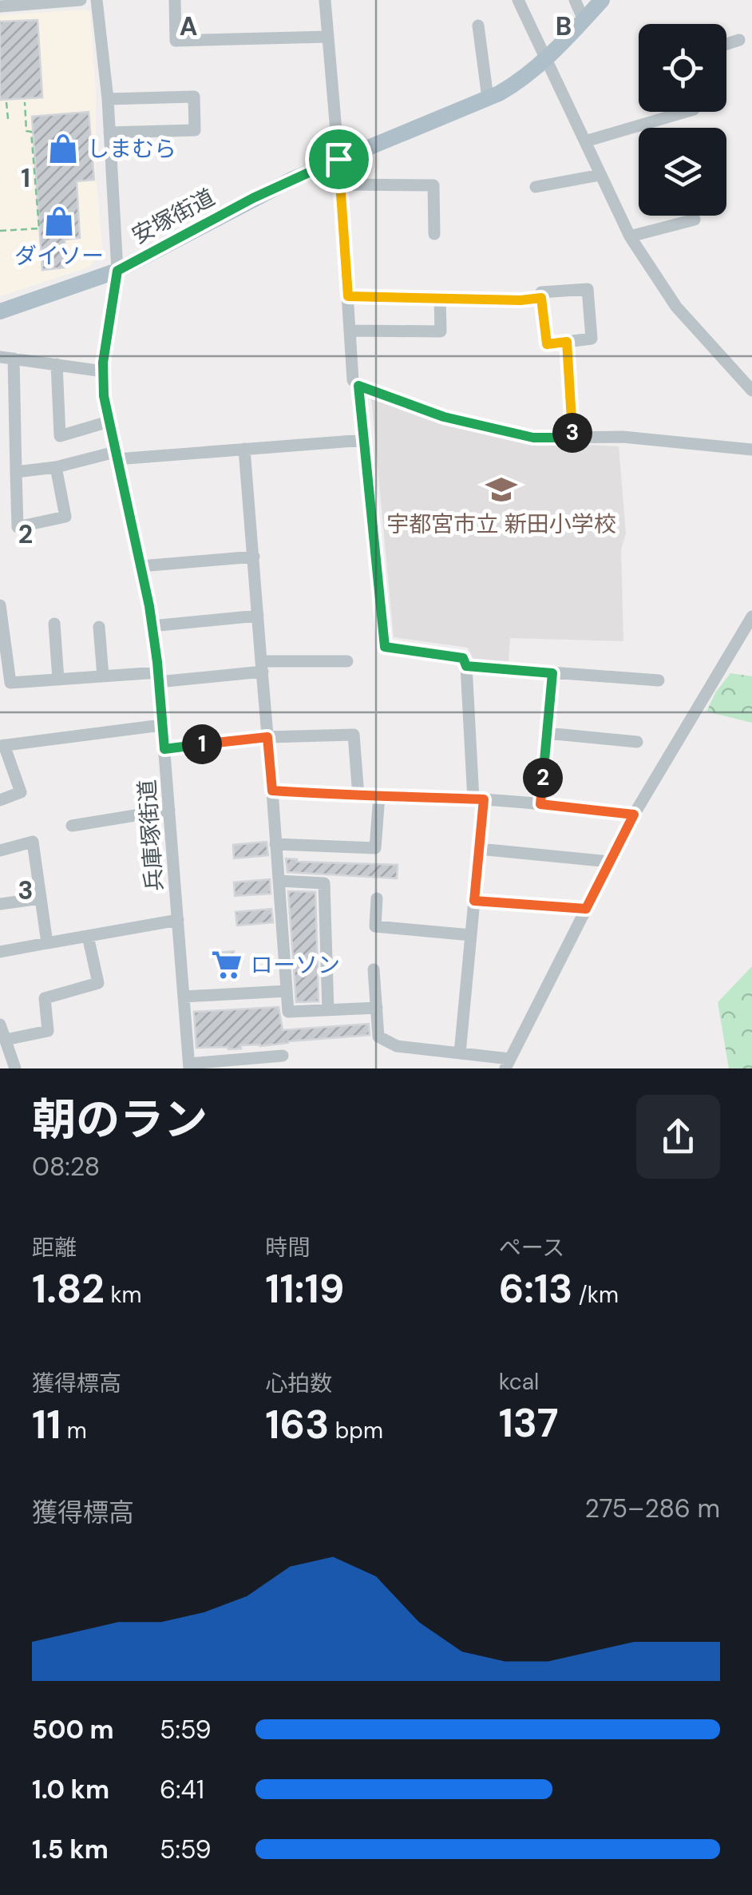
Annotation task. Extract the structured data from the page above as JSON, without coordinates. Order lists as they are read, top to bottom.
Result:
{
  "streets": {
    "main road": ["安塚街道"],
    "street": ["兵庫塚街道"]
  },
  "crossings": [
    ["安塚街道", "兵庫塚街道"]
  ],
  "places": {
    "shop": ["しまむら", "ダイソー"],
    "school or university": ["宇都宮市立 新田小学校"],
    "supermarket": ["ローソン"]
  },
  "page": {
    "pins": ["3", "1", "2"],
    "heading": ["朝のラン", "08:28"],
    "stats": [
      ["距離", "1.82 km"],
      ["時間", "11:19"],
      ["ペース", "6:13 /km"],
      ["獲得標高", "11 m"],
      ["心拍数", "163 bpm"],
      ["kcal", "137"]
    ],
    "chart": ["獲得標高", "275–286 m"],
    "list": [
      {
        "name": "500 m",
        "note": "5:59"
      },
      {
        "name": "1.0 km",
        "note": "6:41"
      },
      {
        "name": "1.5 km",
        "note": "5:59"
      }
    ]
  },
  "grid": {
    "columns": ["A", "B"],
    "rows": ["1", "2", "3"]
  }
}
